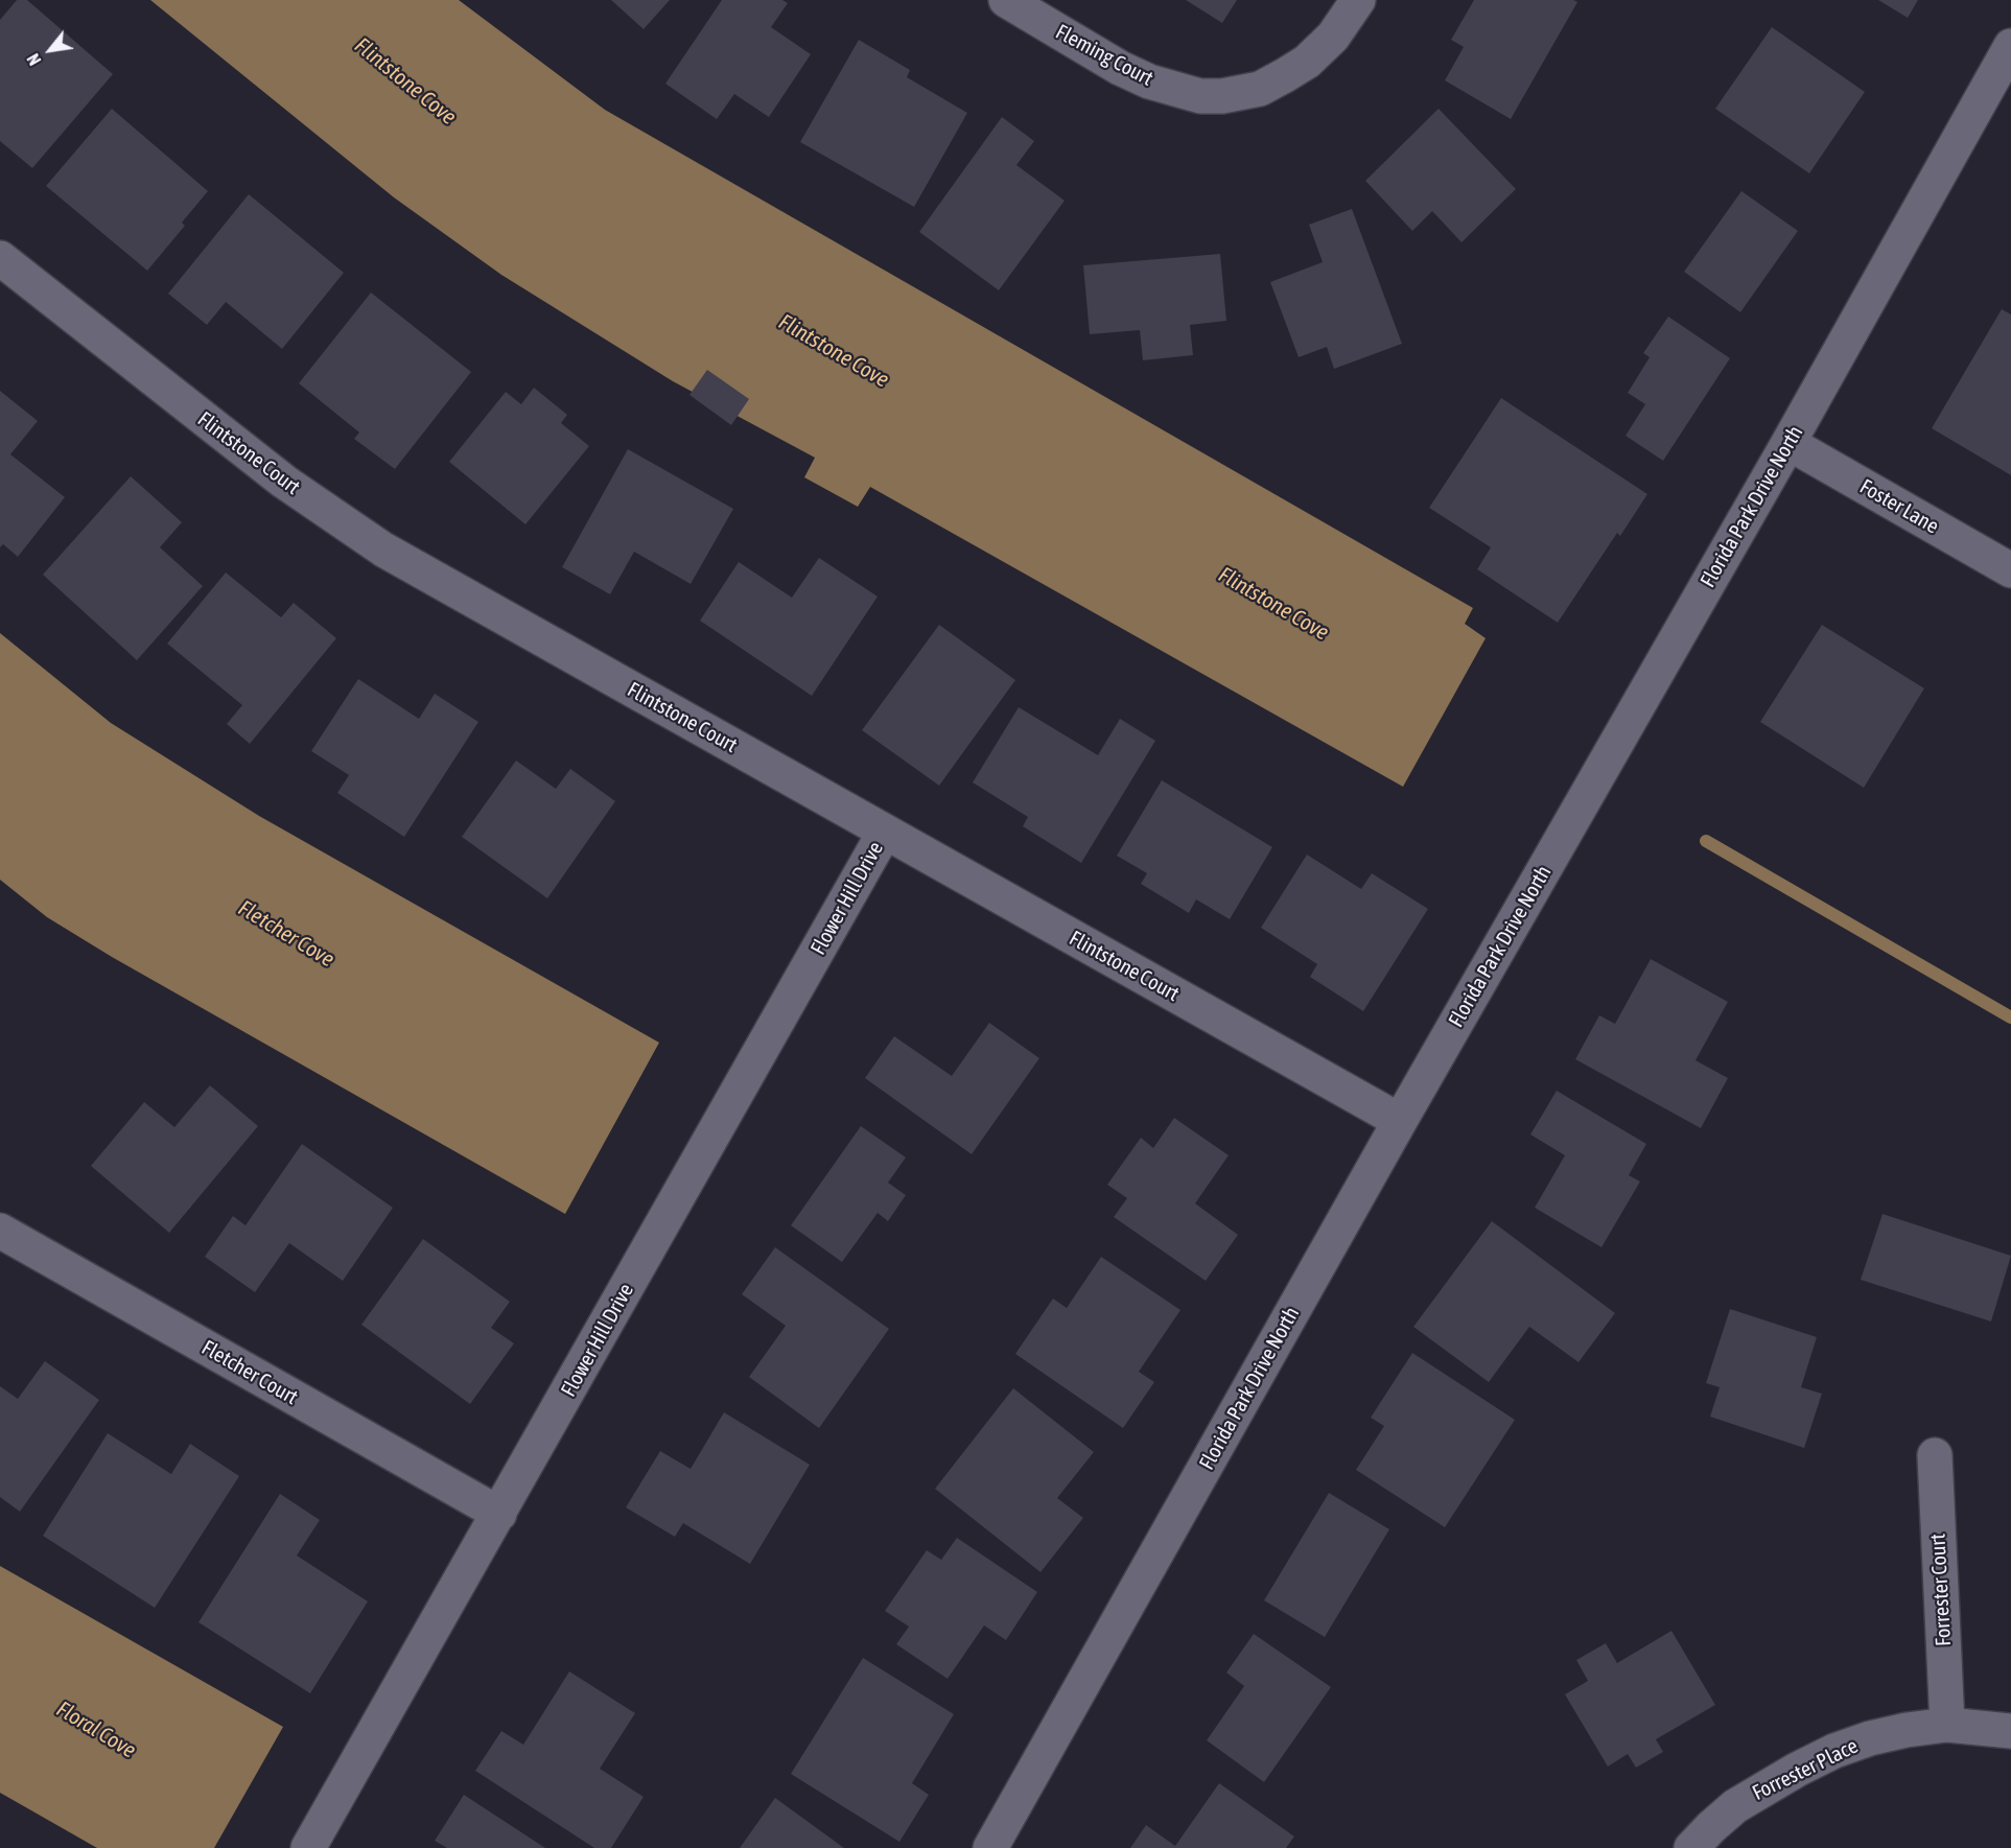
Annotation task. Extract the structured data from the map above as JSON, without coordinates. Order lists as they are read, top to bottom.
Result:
{
  "streets": {
    "street": [
      "Fleming Court",
      "Flintstone Court",
      "Florida Park Drive North",
      "Foster Lane",
      "Flower Hill Drive",
      "Fletcher Court",
      "Forrester Court",
      "Forrester Place"
    ]
  },
  "crossings": [
    ["Flintstone Court", "Florida Park Drive North"],
    ["Flintstone Court", "Flower Hill Drive"],
    ["Florida Park Drive North", "Foster Lane"],
    ["Flower Hill Drive", "Fletcher Court"],
    ["Forrester Court", "Forrester Place"]
  ],
  "water": ["Flintstone Cove", "Fletcher Cove", "Floral Cove"],
  "north": "bottom left"
}
